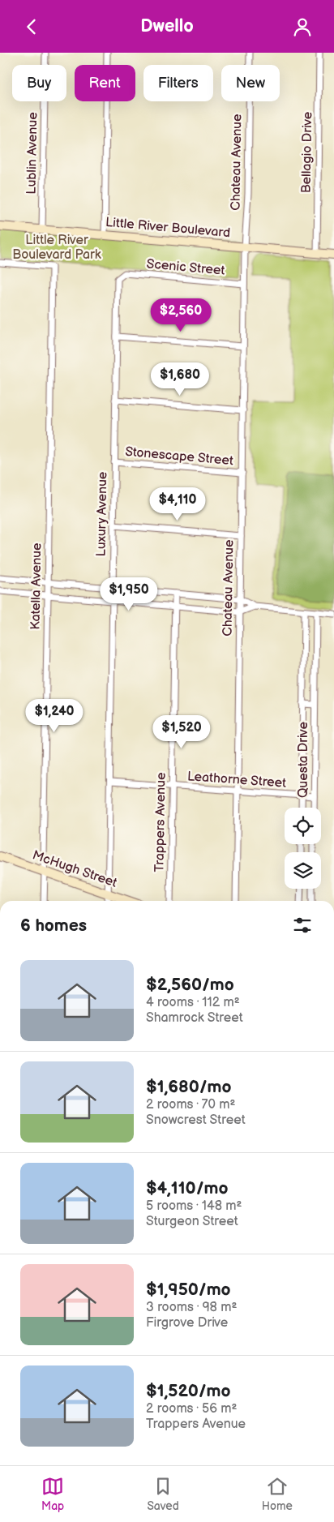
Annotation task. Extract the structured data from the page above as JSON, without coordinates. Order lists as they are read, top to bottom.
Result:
{
  "streets": {
    "street": [
      "Bellagio Drive",
      "Lublin Avenue",
      "Chateau Avenue",
      "Little River Boulevard",
      "Scenic Street",
      "Stonescape Street",
      "Luxury Avenue",
      "Katella Avenue",
      "Questa Drive",
      "Leathorne Street",
      "Trappers Avenue",
      "McHugh Street"
    ]
  },
  "crossings": [
    ["Bellagio Drive", "Little River Boulevard"],
    ["Lublin Avenue", "Little River Boulevard"],
    ["Chateau Avenue", "Little River Boulevard"],
    ["Chateau Avenue", "Scenic Street"],
    ["Chateau Avenue", "Stonescape Street"],
    ["Chateau Avenue", "Leathorne Street"],
    ["Scenic Street", "Luxury Avenue"],
    ["Stonescape Street", "Luxury Avenue"],
    ["Luxury Avenue", "Leathorne Street"],
    ["Luxury Avenue", "McHugh Street"],
    ["Katella Avenue", "McHugh Street"],
    ["Questa Drive", "Leathorne Street"],
    ["Leathorne Street", "Trappers Avenue"]
  ],
  "parks": ["Little River Boulevard Park"],
  "page": {
    "header": "Dwello",
    "chip": [
      "Buy",
      "Rent",
      "Filters",
      "New"
    ],
    "price": [
      "$2,560",
      "$1,680",
      "$4,110",
      "$1,950",
      "$1,240",
      "$1,520"
    ],
    "heading": "6 homes",
    "list": [
      {
        "name": "$2,560/mo",
        "note": "4 rooms · 112 m² · Shamrock Street"
      },
      {
        "name": "$1,680/mo",
        "note": "2 rooms · 70 m² · Snowcrest Street"
      },
      {
        "name": "$4,110/mo",
        "note": "5 rooms · 148 m² · Sturgeon Street"
      },
      {
        "name": "$1,950/mo",
        "note": "3 rooms · 98 m² · Firgrove Drive"
      },
      {
        "name": "$1,520/mo",
        "note": "2 rooms · 56 m² · Trappers Avenue"
      }
    ],
    "tabs": ["Map", "Saved", "Home"]
  }
}
